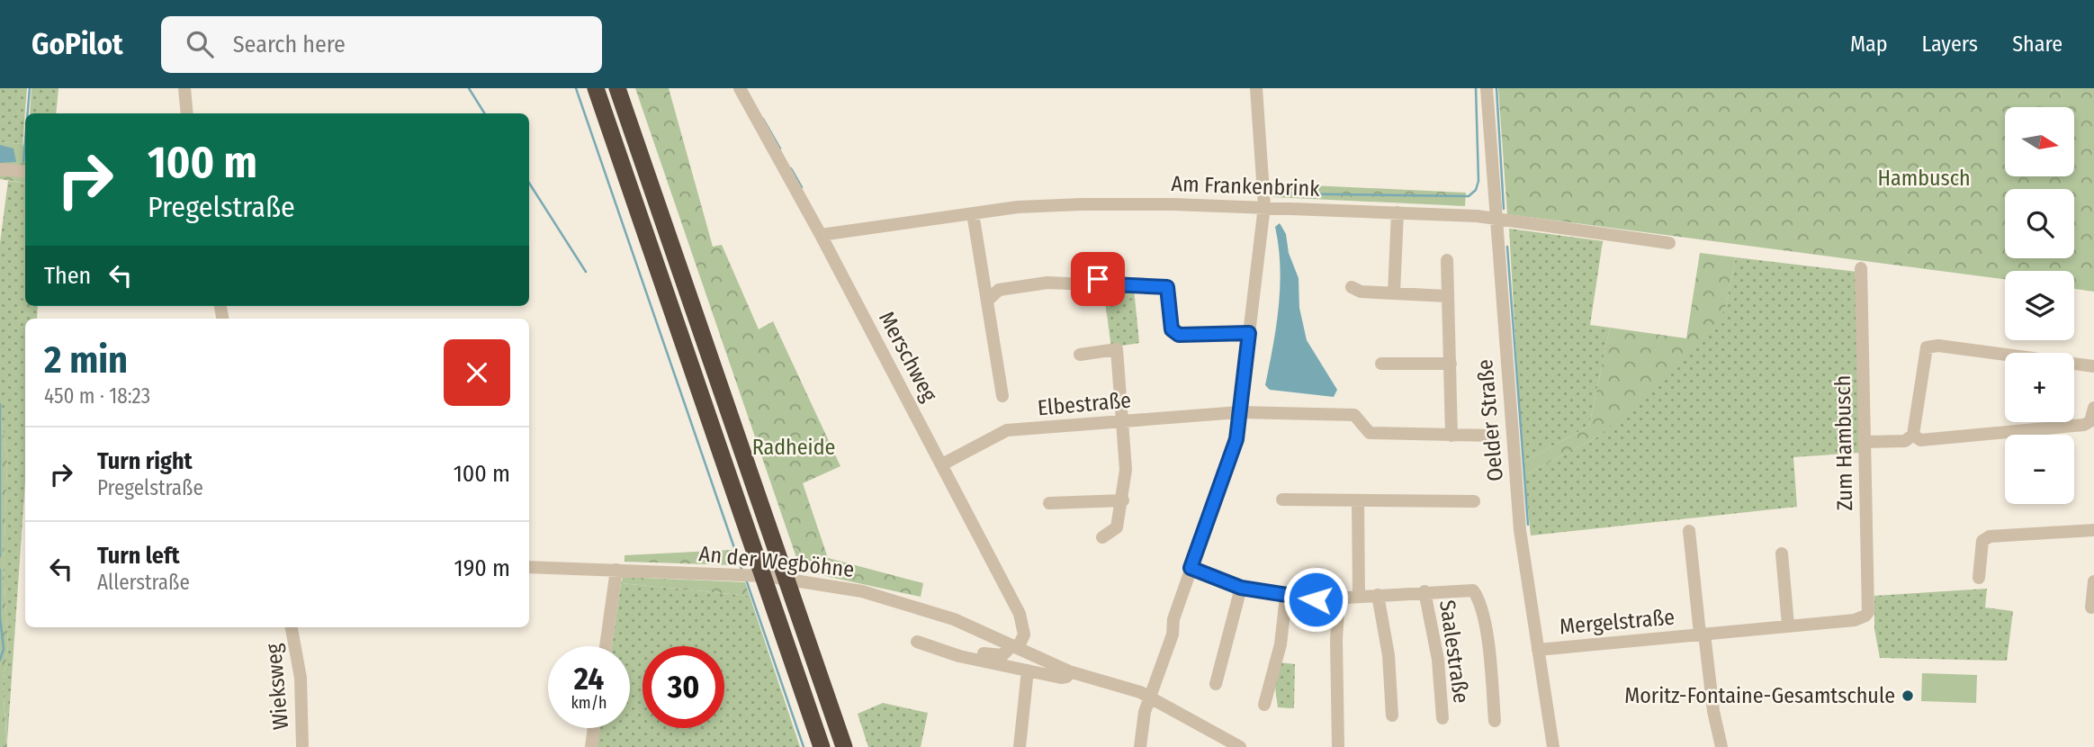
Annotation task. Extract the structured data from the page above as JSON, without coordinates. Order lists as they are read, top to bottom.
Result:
{
  "streets": {
    "street": [
      "Am Frankenbrink",
      "Merschweg",
      "Elbestraße",
      "Oelder Straße",
      "Zum Hambusch",
      "An der Wegböhne",
      "Mergelstraße",
      "Saalestraße",
      "Wieksweg"
    ]
  },
  "crossings": [
    ["Am Frankenbrink", "Merschweg"],
    ["Am Frankenbrink", "Oelder Straße"],
    ["Merschweg", "Elbestraße"],
    ["Merschweg", "An der Wegböhne"],
    ["Oelder Straße", "Mergelstraße"],
    ["Zum Hambusch", "Mergelstraße"]
  ],
  "parks": ["Hambusch", "Radheide"],
  "places": ["Moritz-Fontaine-Gesamtschule"],
  "north": "right",
  "page": {
    "header": "GoPilot",
    "search": "Search here",
    "nav": ["Map", "Layers", "Share"],
    "map_buttons": ["+", "−"],
    "turn": ["100 m", "Pregelstraße"],
    "then": "Then",
    "heading": ["2 min", "450 m · 18:23"],
    "list": [
      {
        "name": "Turn right",
        "note": "Pregelstraße",
        "value": "100 m"
      },
      {
        "name": "Turn left",
        "note": "Allerstraße",
        "value": "190 m"
      }
    ],
    "speed": "24 km/h",
    "limit": "30"
  }
}
